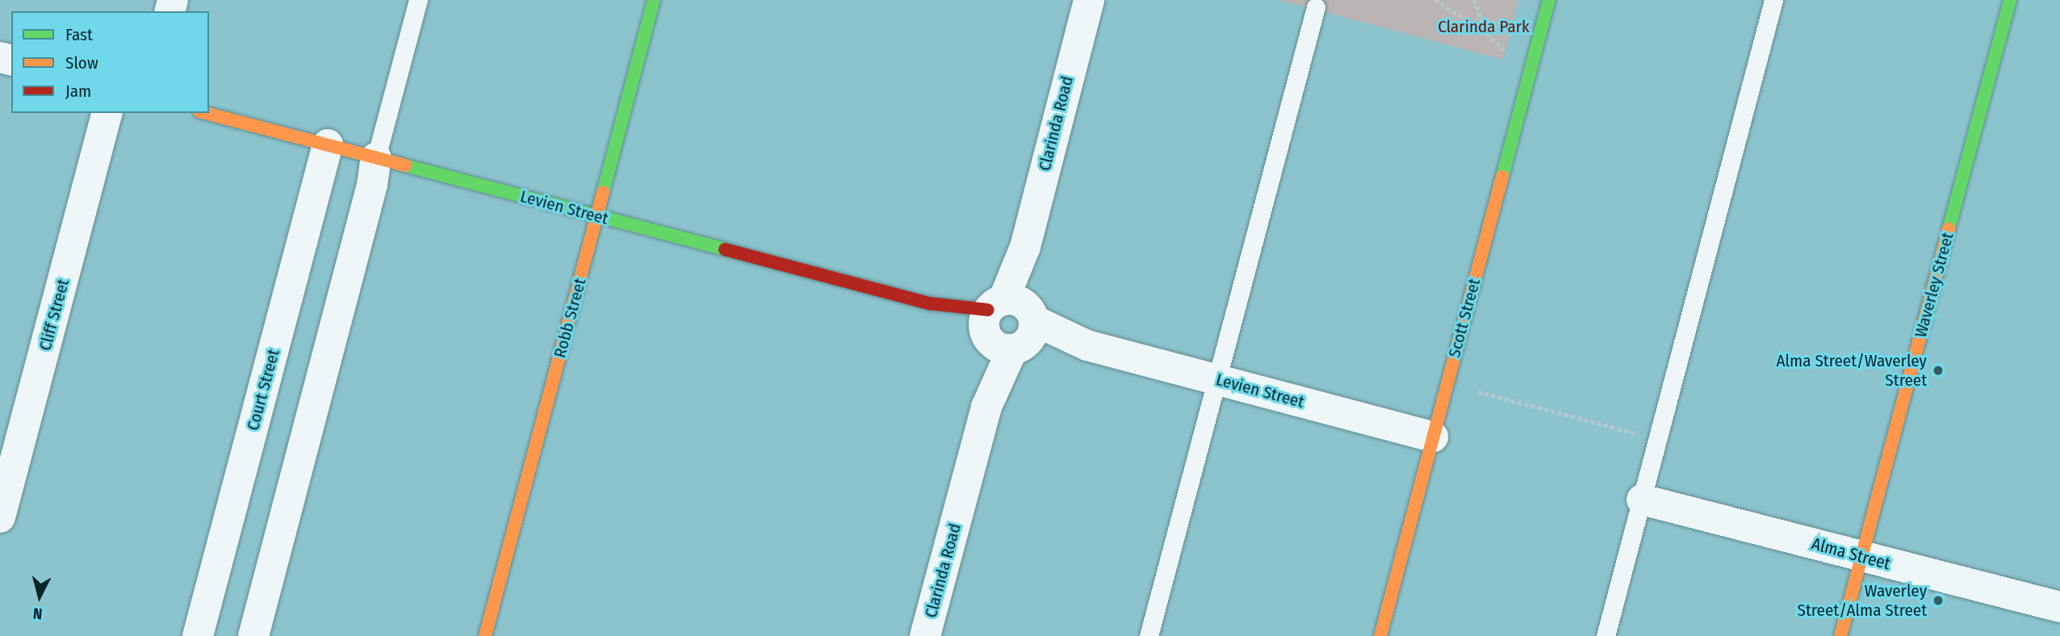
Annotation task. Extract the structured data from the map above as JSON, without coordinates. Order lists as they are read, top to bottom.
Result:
{
  "streets": {
    "street": [
      "Clarinda Road",
      "Levien Street",
      "Waverley Street",
      "Cliff Street",
      "Robb Street",
      "Scott Street",
      "Court Street",
      "Alma Street"
    ]
  },
  "crossings": [
    ["Clarinda Road", "Levien Street"],
    ["Levien Street", "Robb Street"],
    ["Levien Street", "Scott Street"],
    ["Levien Street", "Court Street"],
    ["Waverley Street", "Alma Street"]
  ],
  "parks": ["Clarinda Park"],
  "places": ["Alma Street/Waverley Street", "Waverley Street/Alma Street"],
  "legend": ["Fast", "Slow", "Jam"],
  "north": "bottom"
}
